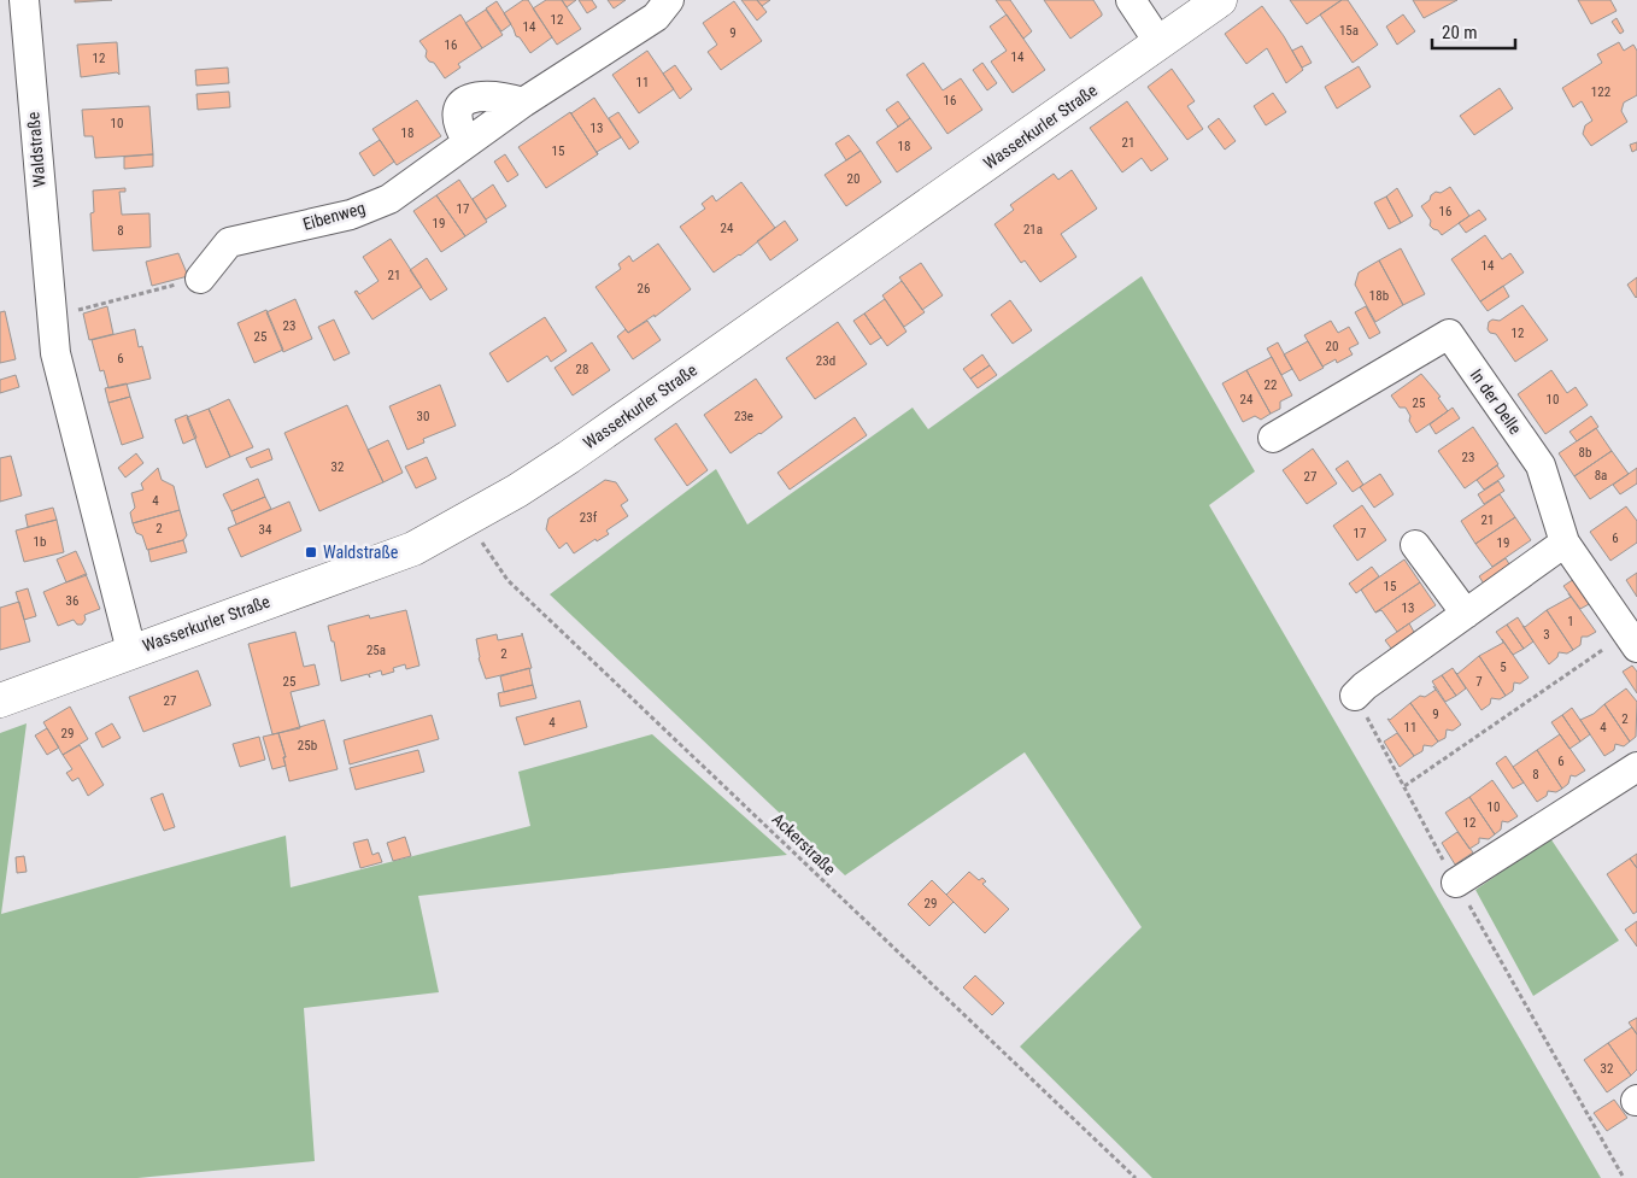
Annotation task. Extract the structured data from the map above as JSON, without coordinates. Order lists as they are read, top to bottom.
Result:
{
  "streets": {
    "main road": ["Wasserkurler Straße"],
    "street": ["Waldstraße", "Eibenweg", "In der Delle"],
    "path": ["Ackerstraße"]
  },
  "crossings": [
    ["Wasserkurler Straße", "Waldstraße"],
    ["Wasserkurler Straße", "Ackerstraße"]
  ],
  "places": {
    "transit": ["Waldstraße"]
  },
  "house_numbers": [
    "12",
    "14",
    "15a",
    "9",
    "16",
    "14",
    "12",
    "11",
    "122",
    "16",
    "10",
    "13",
    "18",
    "21",
    "18",
    "15",
    "20",
    "17",
    "16",
    "19",
    "24",
    "21a",
    "8",
    "14",
    "21",
    "26",
    "18b",
    "23",
    "12",
    "25",
    "20",
    "6",
    "23d",
    "28",
    "22",
    "24",
    "10",
    "25",
    "30",
    "23e",
    "8b",
    "23",
    "32",
    "8a",
    "27",
    "4",
    "23f",
    "21",
    "2",
    "34",
    "17",
    "6",
    "1b",
    "19",
    "15",
    "36",
    "13",
    "1",
    "3",
    "25a",
    "2",
    "5",
    "25",
    "7",
    "27",
    "9",
    "2",
    "4",
    "11",
    "4",
    "29",
    "25b",
    "6",
    "8",
    "10",
    "12",
    "29",
    "32"
  ],
  "scale_bar": "20 m"
}
